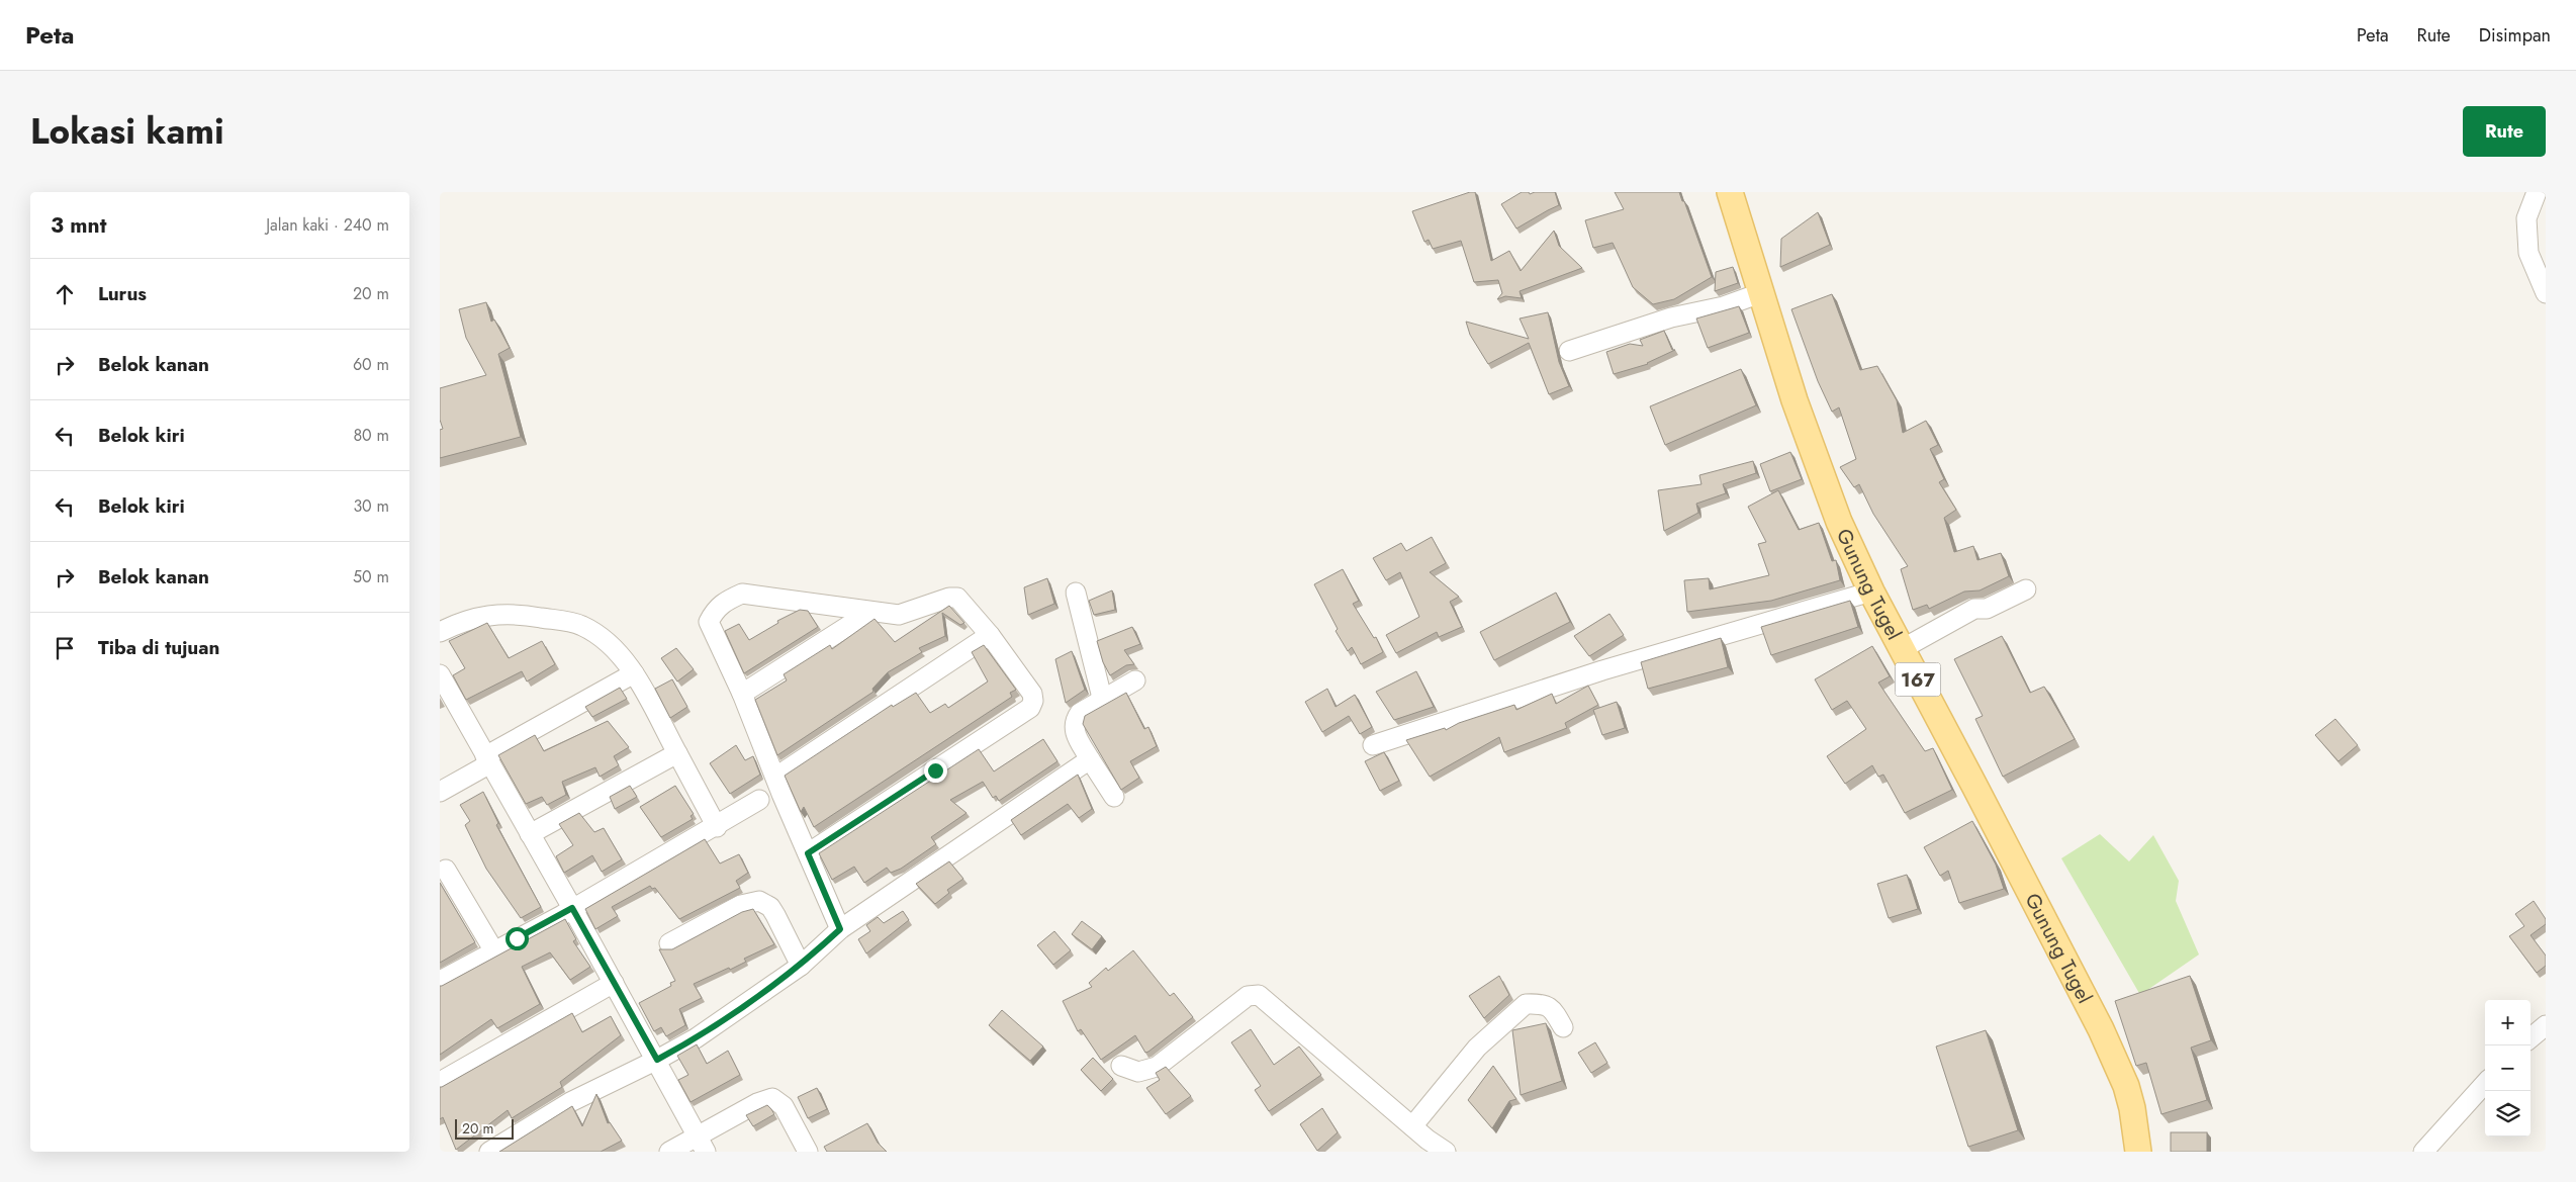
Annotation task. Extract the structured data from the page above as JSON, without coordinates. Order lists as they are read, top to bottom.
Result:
{
  "streets": {
    "main road": ["Gunung Tugel", "167"]
  },
  "scale_bar": "20 m",
  "page": {
    "header": "Peta",
    "nav": ["Peta", "Rute", "Disimpan"],
    "title": "Lokasi kami",
    "buttons": "Rute",
    "heading": ["3 mnt", "Jalan kaki · 240 m"],
    "list": [
      ["Lurus", "20 m"],
      ["Belok kanan", "60 m"],
      ["Belok kiri", "80 m"],
      ["Belok kiri", "30 m"],
      ["Belok kanan", "50 m"],
      "Tiba di tujuan"
    ],
    "map_buttons": ["+", "−"],
    "scale": "20 m"
  }
}
